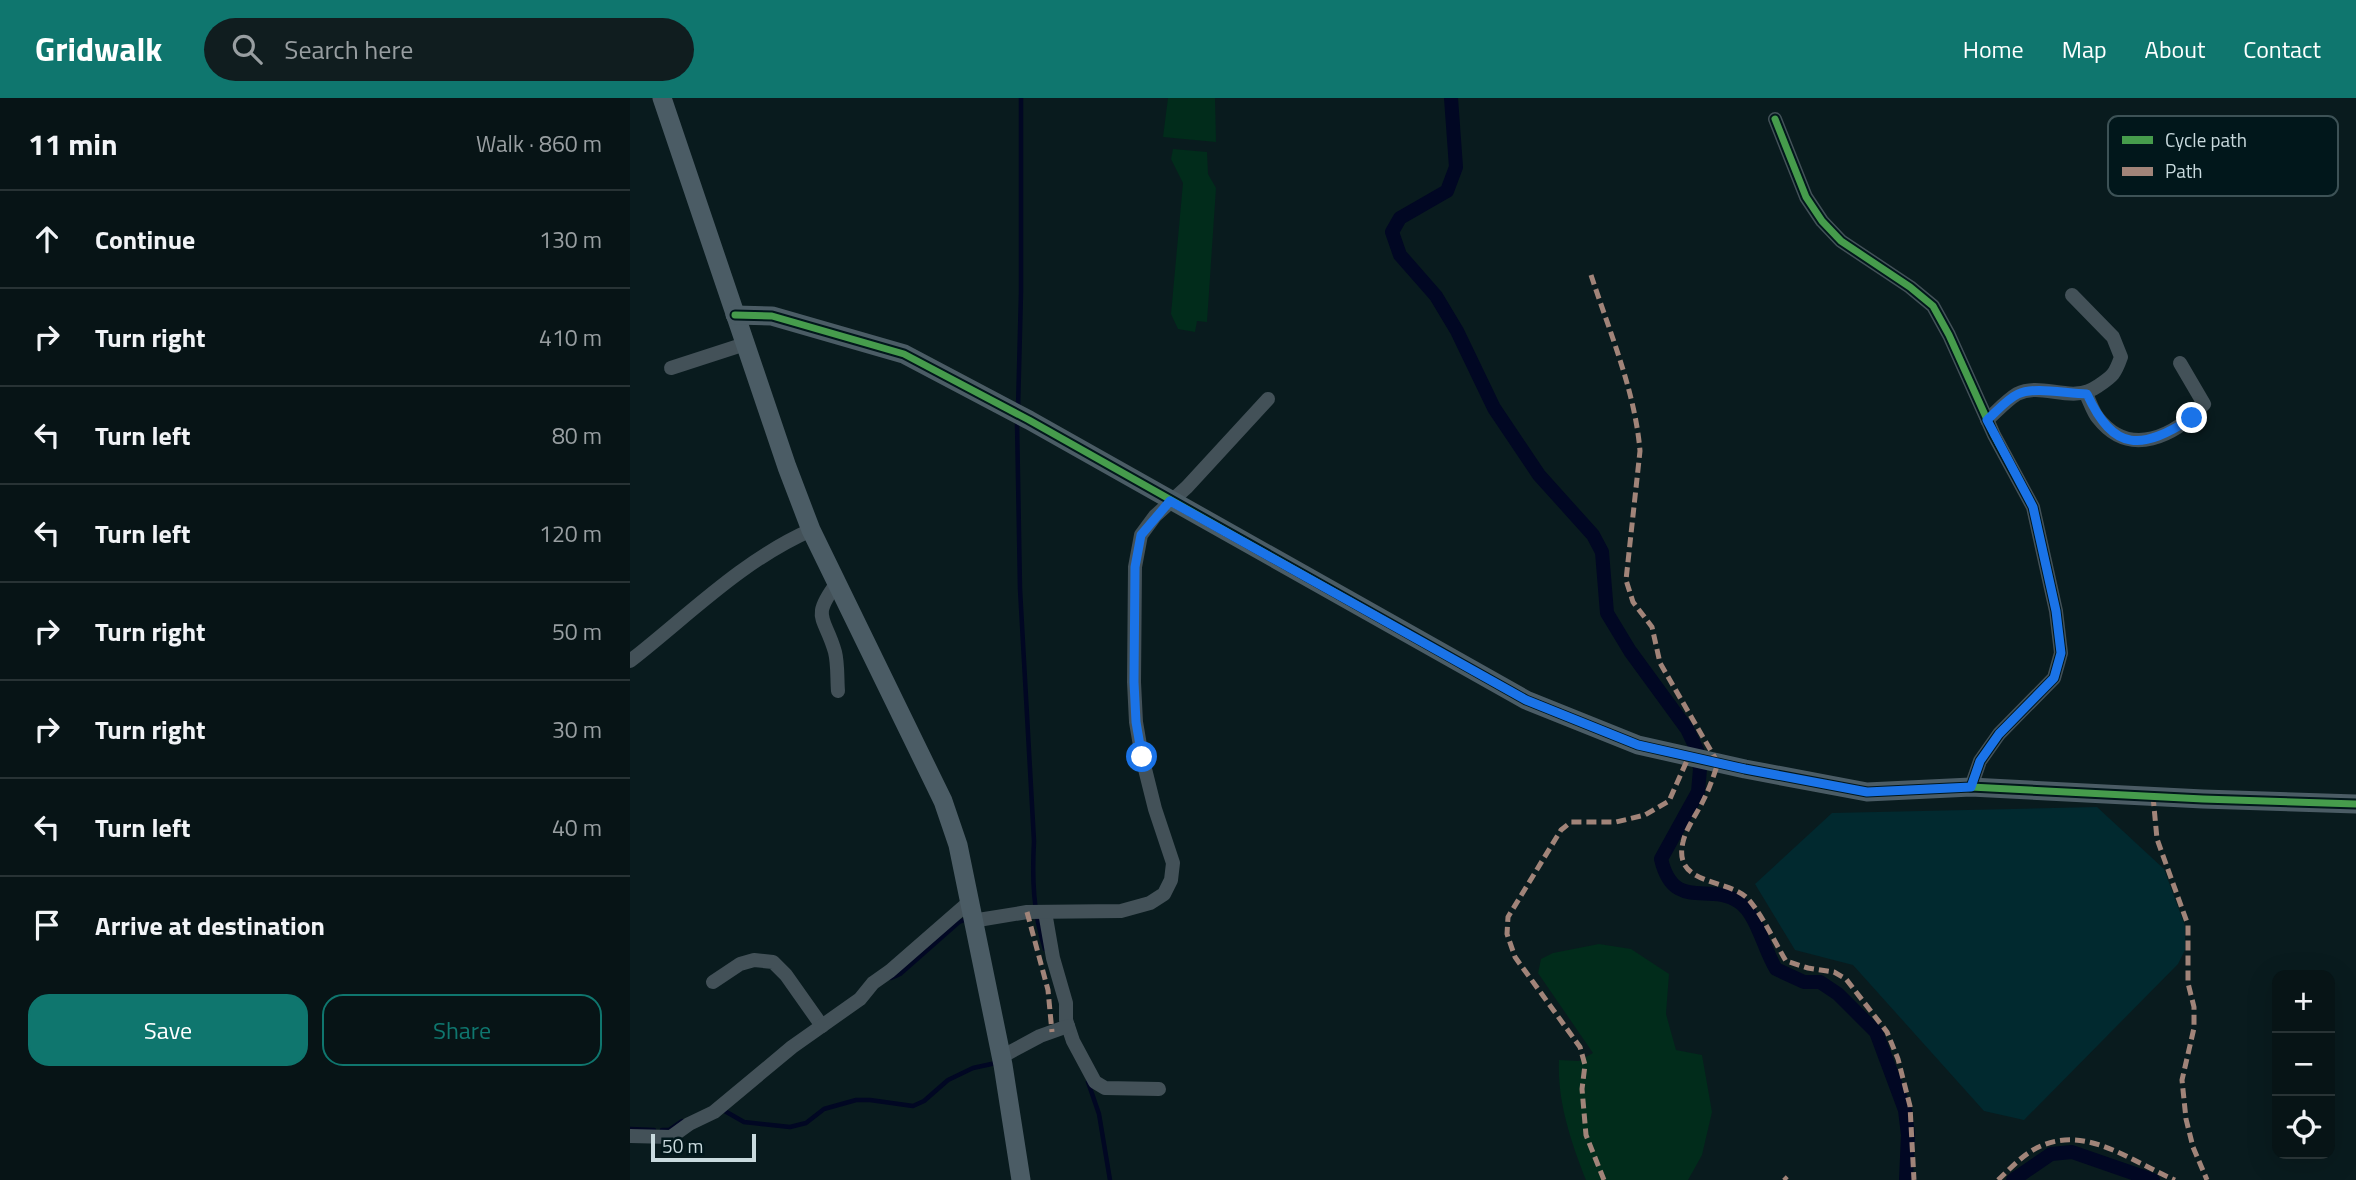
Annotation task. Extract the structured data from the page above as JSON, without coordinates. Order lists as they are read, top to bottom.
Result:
{
  "legend": ["Cycle path", "Path"],
  "scale_bar": "50 m",
  "page": {
    "header": "Gridwalk",
    "search": "Search here",
    "nav": [
      "Home",
      "Map",
      "About",
      "Contact"
    ],
    "heading": ["11 min", "Walk · 860 m"],
    "list": [
      ["Continue", "130 m"],
      ["Turn right", "410 m"],
      ["Turn left", "80 m"],
      ["Turn left", "120 m"],
      ["Turn right", "50 m"],
      ["Turn right", "30 m"],
      ["Turn left", "40 m"],
      "Arrive at destination"
    ],
    "map_buttons": ["+", "−"],
    "buttons": ["Save", "Share"],
    "scale": "50 m"
  }
}
